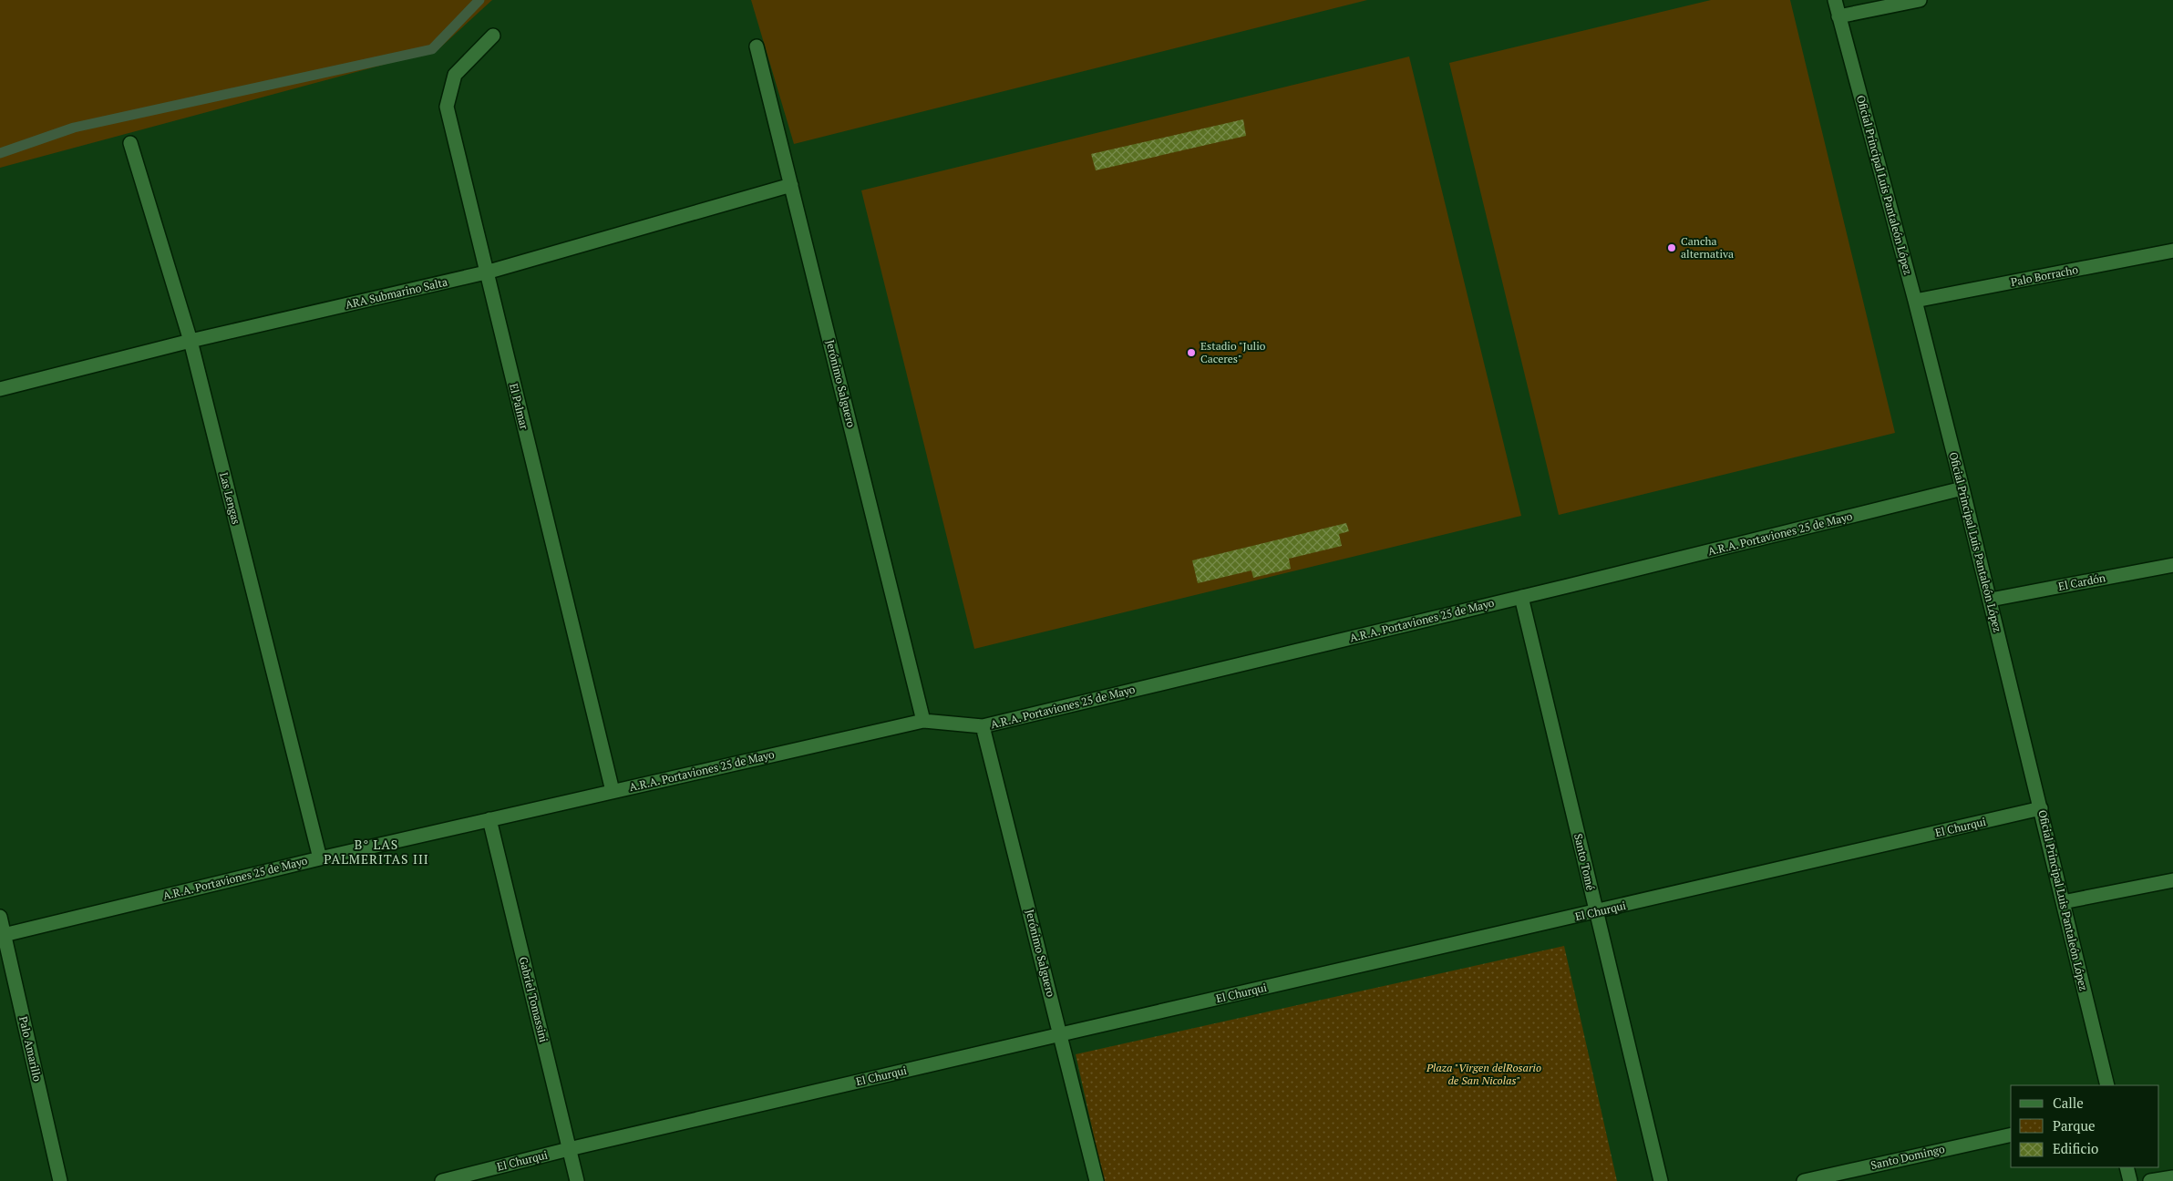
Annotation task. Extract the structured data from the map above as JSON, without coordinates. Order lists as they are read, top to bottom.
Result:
{
  "streets": {
    "street": [
      "Oficial Principal Luis Pantaleón López",
      "Palo Borracho",
      "ARA Submarino Salta",
      "Jerónimo Salguero",
      "El Palmar",
      "Las Lengas",
      "A.R.A. Portaviones 25 de Mayo",
      "El Cardón",
      "El Churqui",
      "Santo Tomé",
      "Gabriel Tomassini",
      "Palo Amarillo",
      "Santo Domingo"
    ]
  },
  "crossings": [
    ["Oficial Principal Luis Pantaleón López", "Palo Borracho"],
    ["Oficial Principal Luis Pantaleón López", "A.R.A. Portaviones 25 de Mayo"],
    ["Oficial Principal Luis Pantaleón López", "El Cardón"],
    ["Oficial Principal Luis Pantaleón López", "El Churqui"],
    ["ARA Submarino Salta", "Jerónimo Salguero"],
    ["ARA Submarino Salta", "El Palmar"],
    ["ARA Submarino Salta", "Las Lengas"],
    ["Jerónimo Salguero", "A.R.A. Portaviones 25 de Mayo"],
    ["Jerónimo Salguero", "El Churqui"],
    ["El Palmar", "A.R.A. Portaviones 25 de Mayo"],
    ["Las Lengas", "A.R.A. Portaviones 25 de Mayo"],
    ["A.R.A. Portaviones 25 de Mayo", "Santo Tomé"],
    ["A.R.A. Portaviones 25 de Mayo", "Gabriel Tomassini"],
    ["A.R.A. Portaviones 25 de Mayo", "Palo Amarillo"],
    ["El Churqui", "Santo Tomé"],
    ["El Churqui", "Gabriel Tomassini"]
  ],
  "districts": ["B° LAS PALMERITAS III"],
  "parks": ["Plaza \"Virgen delRosario de San Nicolas\""],
  "places": ["Cancha alternativa", "Estadio \"Julio Caceres\""],
  "legend": ["Calle", "Parque", "Edificio"]
}
